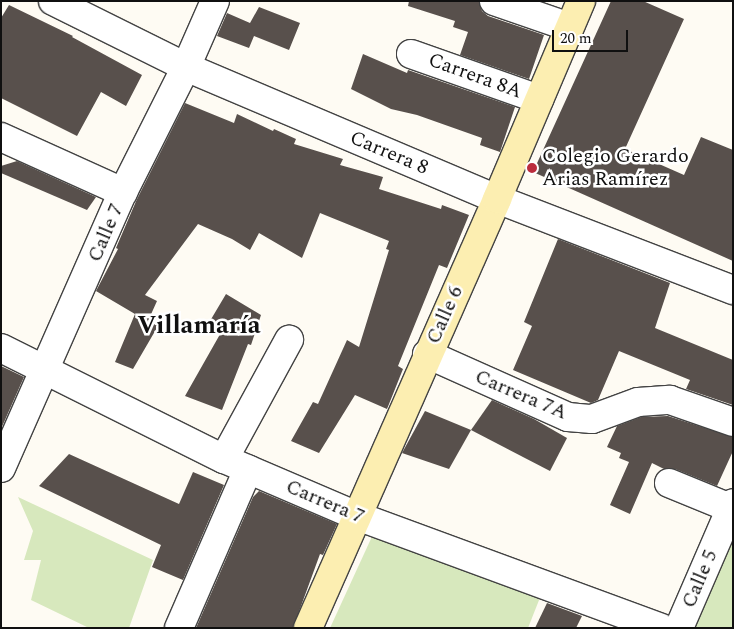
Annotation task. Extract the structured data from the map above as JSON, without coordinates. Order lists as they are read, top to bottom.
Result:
{
  "streets": {
    "main road": ["Calle 6"],
    "street": [
      "Carrera 8A",
      "Carrera 8",
      "Calle 7",
      "Carrera 7A",
      "Carrera 7",
      "Calle 5"
    ]
  },
  "crossings": [
    ["Carrera 8A", "Calle 6"],
    ["Carrera 8", "Calle 7"],
    ["Carrera 8", "Calle 6"],
    ["Calle 7", "Carrera 7"],
    ["Calle 6", "Carrera 7A"],
    ["Calle 6", "Carrera 7"]
  ],
  "districts": ["Villamaría"],
  "places": ["Colegio Gerardo Arias Ramírez"],
  "scale_bar": "20 m"
}
